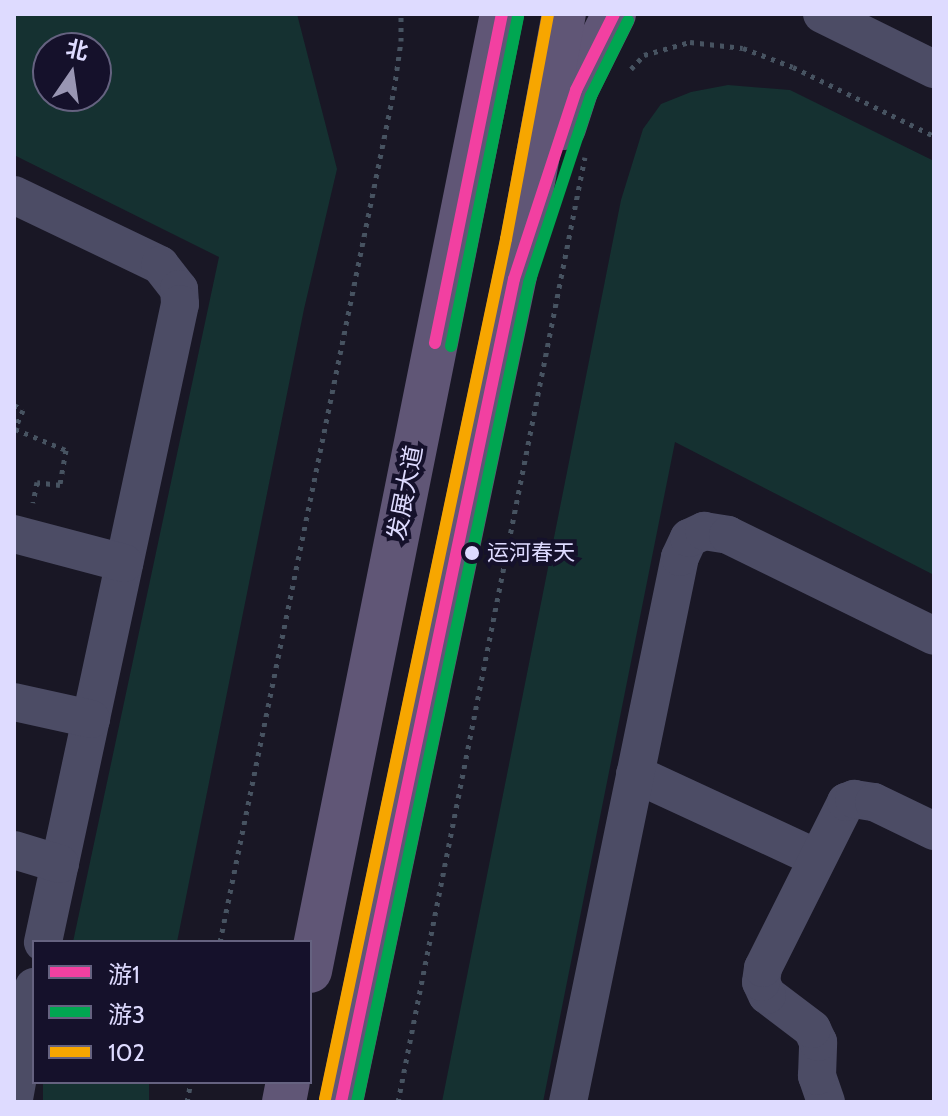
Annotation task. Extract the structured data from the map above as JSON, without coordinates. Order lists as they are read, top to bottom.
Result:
{
  "streets": {
    "main road": ["发展大道"]
  },
  "places": ["运河春天"],
  "lines": ["transit line 游1", "transit line 102", "transit line 游3"],
  "legend": ["游1", "游3", "102"],
  "north": "top"
}
